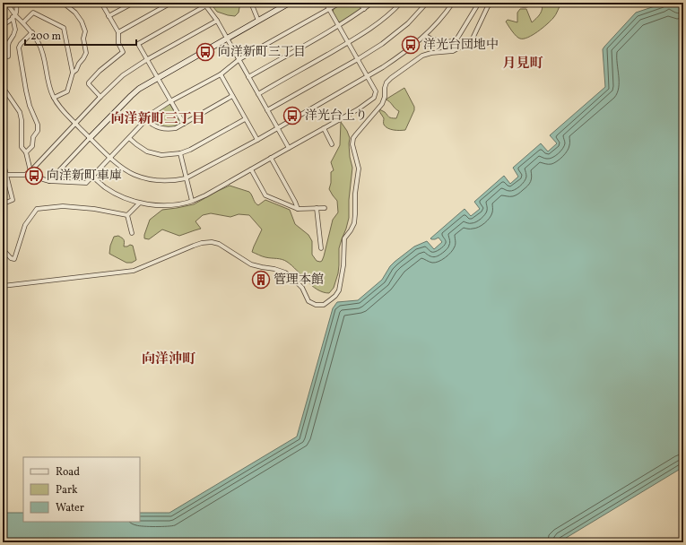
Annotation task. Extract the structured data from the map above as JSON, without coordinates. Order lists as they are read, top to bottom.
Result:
{
  "districts": ["月見町", "向洋新町三丁目", "向洋沖町"],
  "places": {
    "bus stop": [
      "洋光台団地中",
      "向洋新町三丁目",
      "洋光台上り",
      "向洋新町車庫"
    ],
    "building": ["管理本館"]
  },
  "legend": ["Road", "Park", "Water"],
  "scale_bar": "200 m"
}
